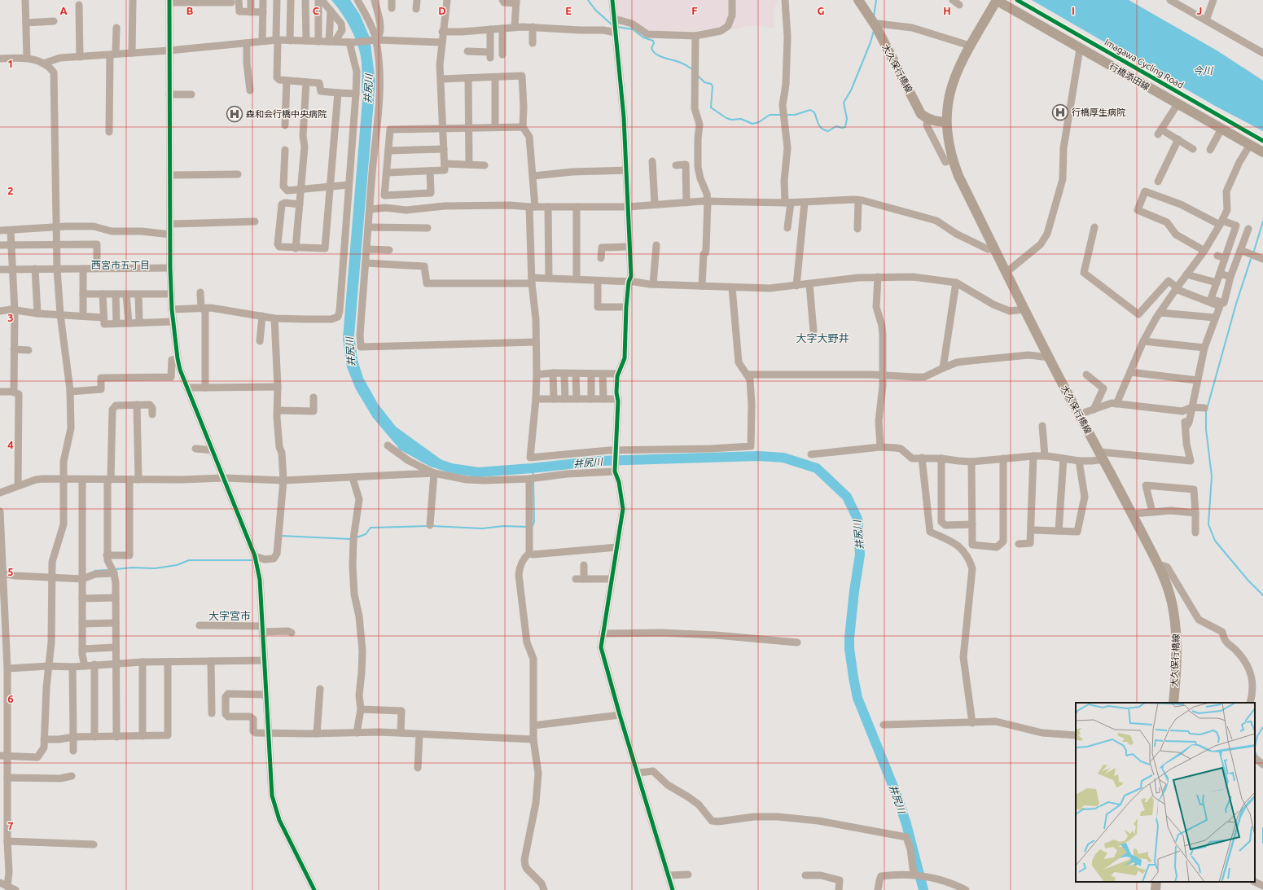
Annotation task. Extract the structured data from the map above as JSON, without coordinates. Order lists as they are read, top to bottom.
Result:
{
  "streets": {
    "main road": ["大久保行橋線", "行橋添田線"],
    "cycle path": ["Imagawa Cycling Road"]
  },
  "crossings": [
    ["大久保行橋線", "行橋添田線"]
  ],
  "districts": ["西宮市五丁目", "大字大野井", "大字宮市"],
  "water": ["今川", "井尻川"],
  "places": {
    "hospital": ["行橋厚生病院", "森和会行橋中央病院"]
  },
  "grid": {
    "columns": [
      "A",
      "B",
      "C",
      "D",
      "E",
      "F",
      "G",
      "H",
      "I",
      "J"
    ],
    "rows": [
      "1",
      "2",
      "3",
      "4",
      "5",
      "6",
      "7"
    ]
  }
}
